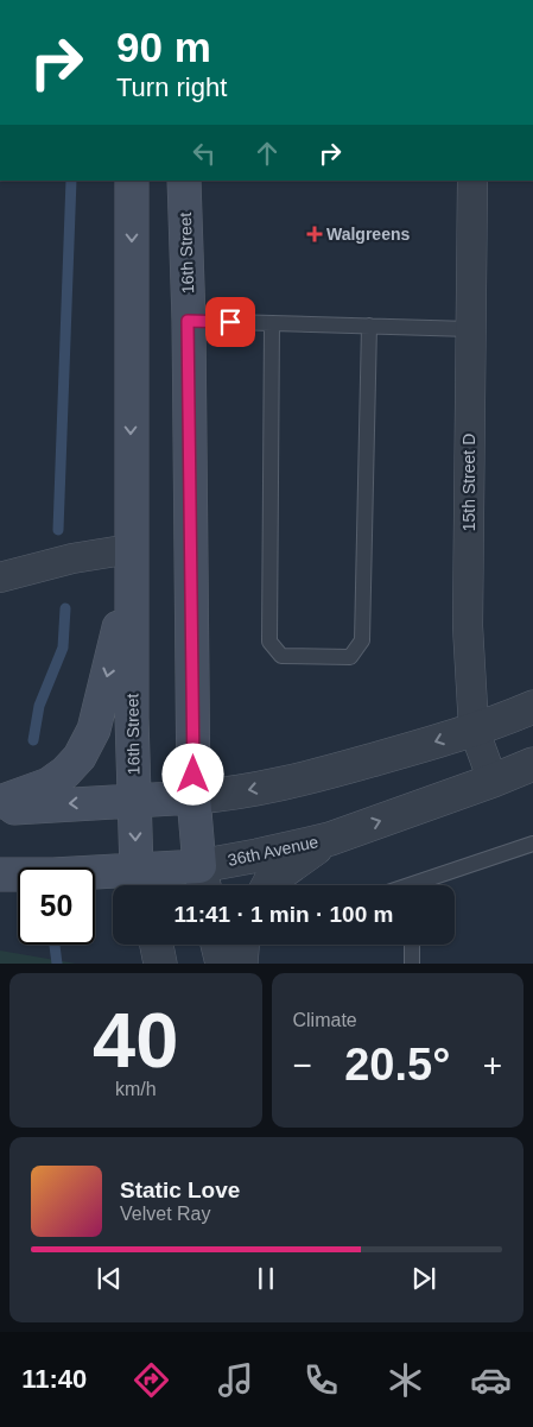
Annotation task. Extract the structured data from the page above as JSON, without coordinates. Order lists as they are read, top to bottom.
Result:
{
  "streets": {
    "main road": ["16th Street", "36th Avenue"],
    "street": ["15th Street D"]
  },
  "crossings": [
    ["16th Street", "36th Avenue"],
    ["15th Street D", "36th Avenue"]
  ],
  "places": {
    "health": ["Walgreens"]
  },
  "page": {
    "turn": ["90 m", "Turn right"],
    "limit": "50",
    "trip": "11:41 · 1 min · 100 m",
    "tile": [
      ["40", "km/h"],
      "Climate"
    ],
    "heat": ["−", "20.5°", "+"],
    "song": ["Static Love", "Velvet Ray"],
    "tabs": "11:40"
  }
}
